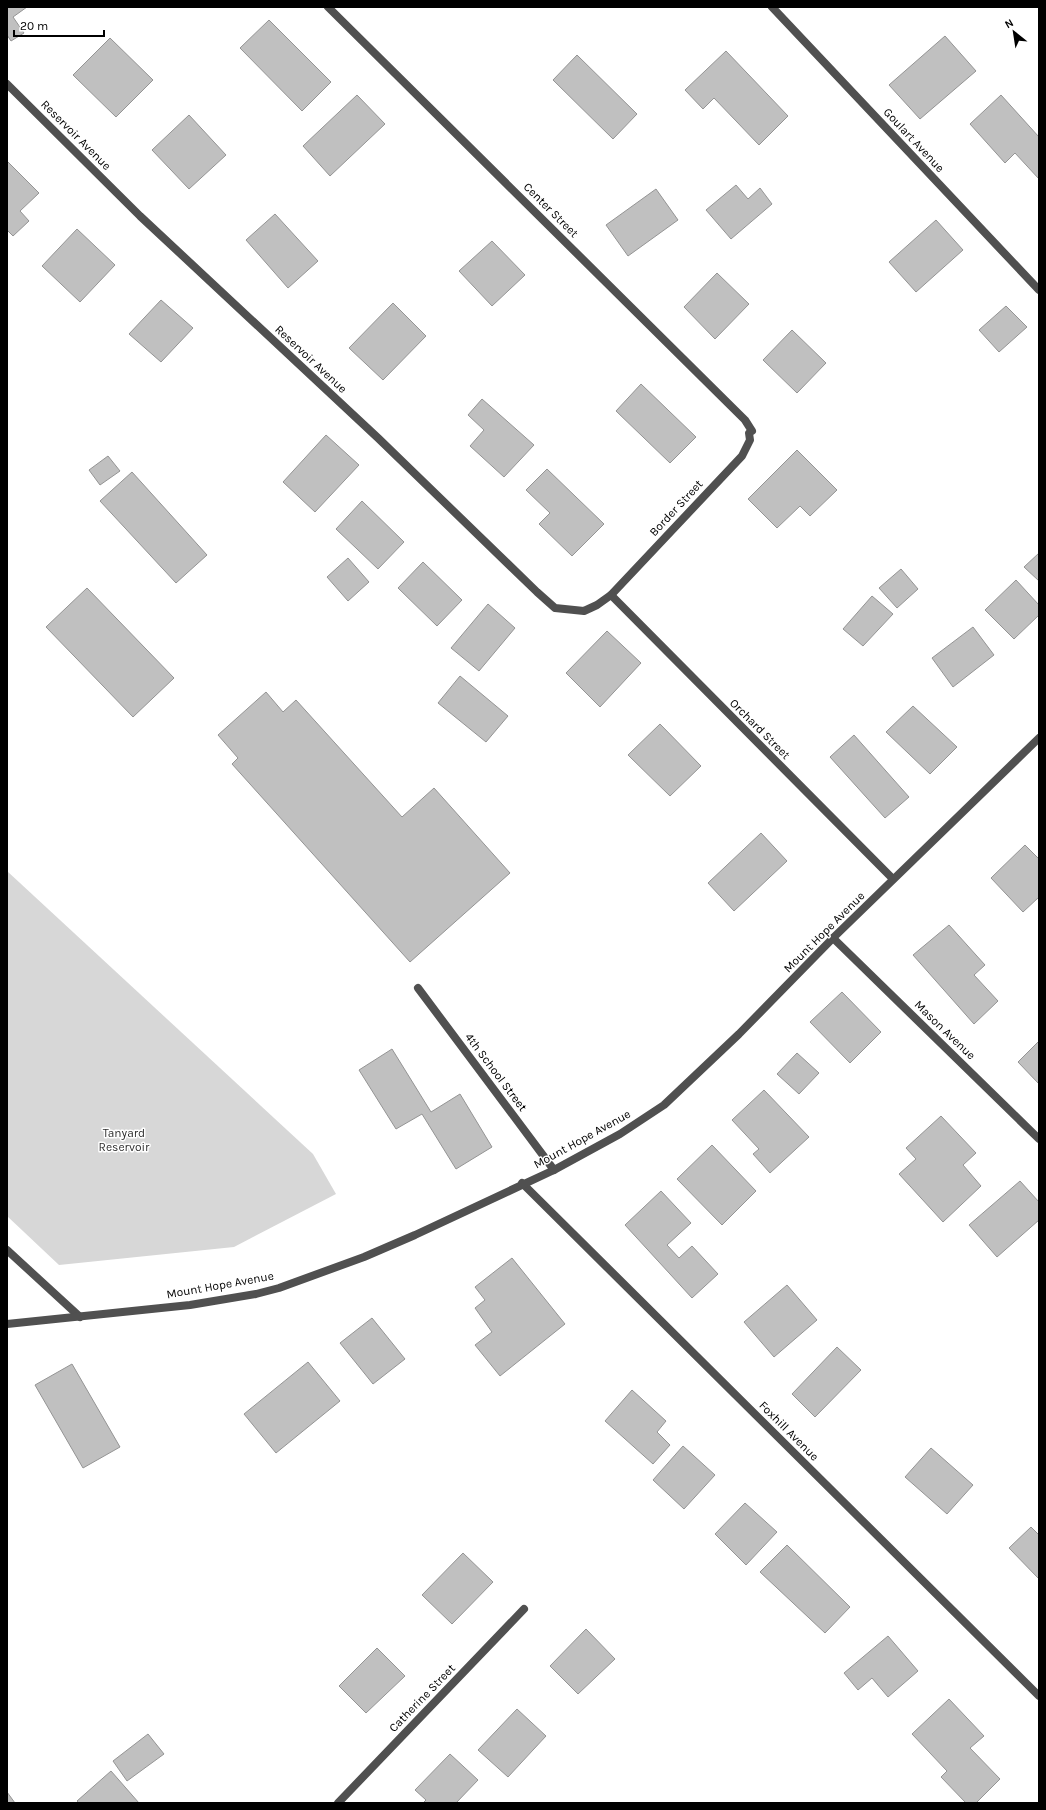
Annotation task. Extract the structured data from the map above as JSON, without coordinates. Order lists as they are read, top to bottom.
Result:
{
  "streets": {
    "street": [
      "Reservoir Avenue",
      "Goulart Avenue",
      "Center Street",
      "Border Street",
      "Orchard Street",
      "Mount Hope Avenue",
      "Mason Avenue",
      "4th School Street",
      "Foxhill Avenue",
      "Catherine Street"
    ]
  },
  "crossings": [
    ["Reservoir Avenue", "Border Street"],
    ["Reservoir Avenue", "Orchard Street"],
    ["Center Street", "Border Street"],
    ["Border Street", "Orchard Street"],
    ["Orchard Street", "Mount Hope Avenue"],
    ["Mount Hope Avenue", "Mason Avenue"],
    ["Mount Hope Avenue", "4th School Street"],
    ["Mount Hope Avenue", "Foxhill Avenue"]
  ],
  "parks": ["Tanyard Reservoir"],
  "scale_bar": "20 m",
  "north": "top left"
}
